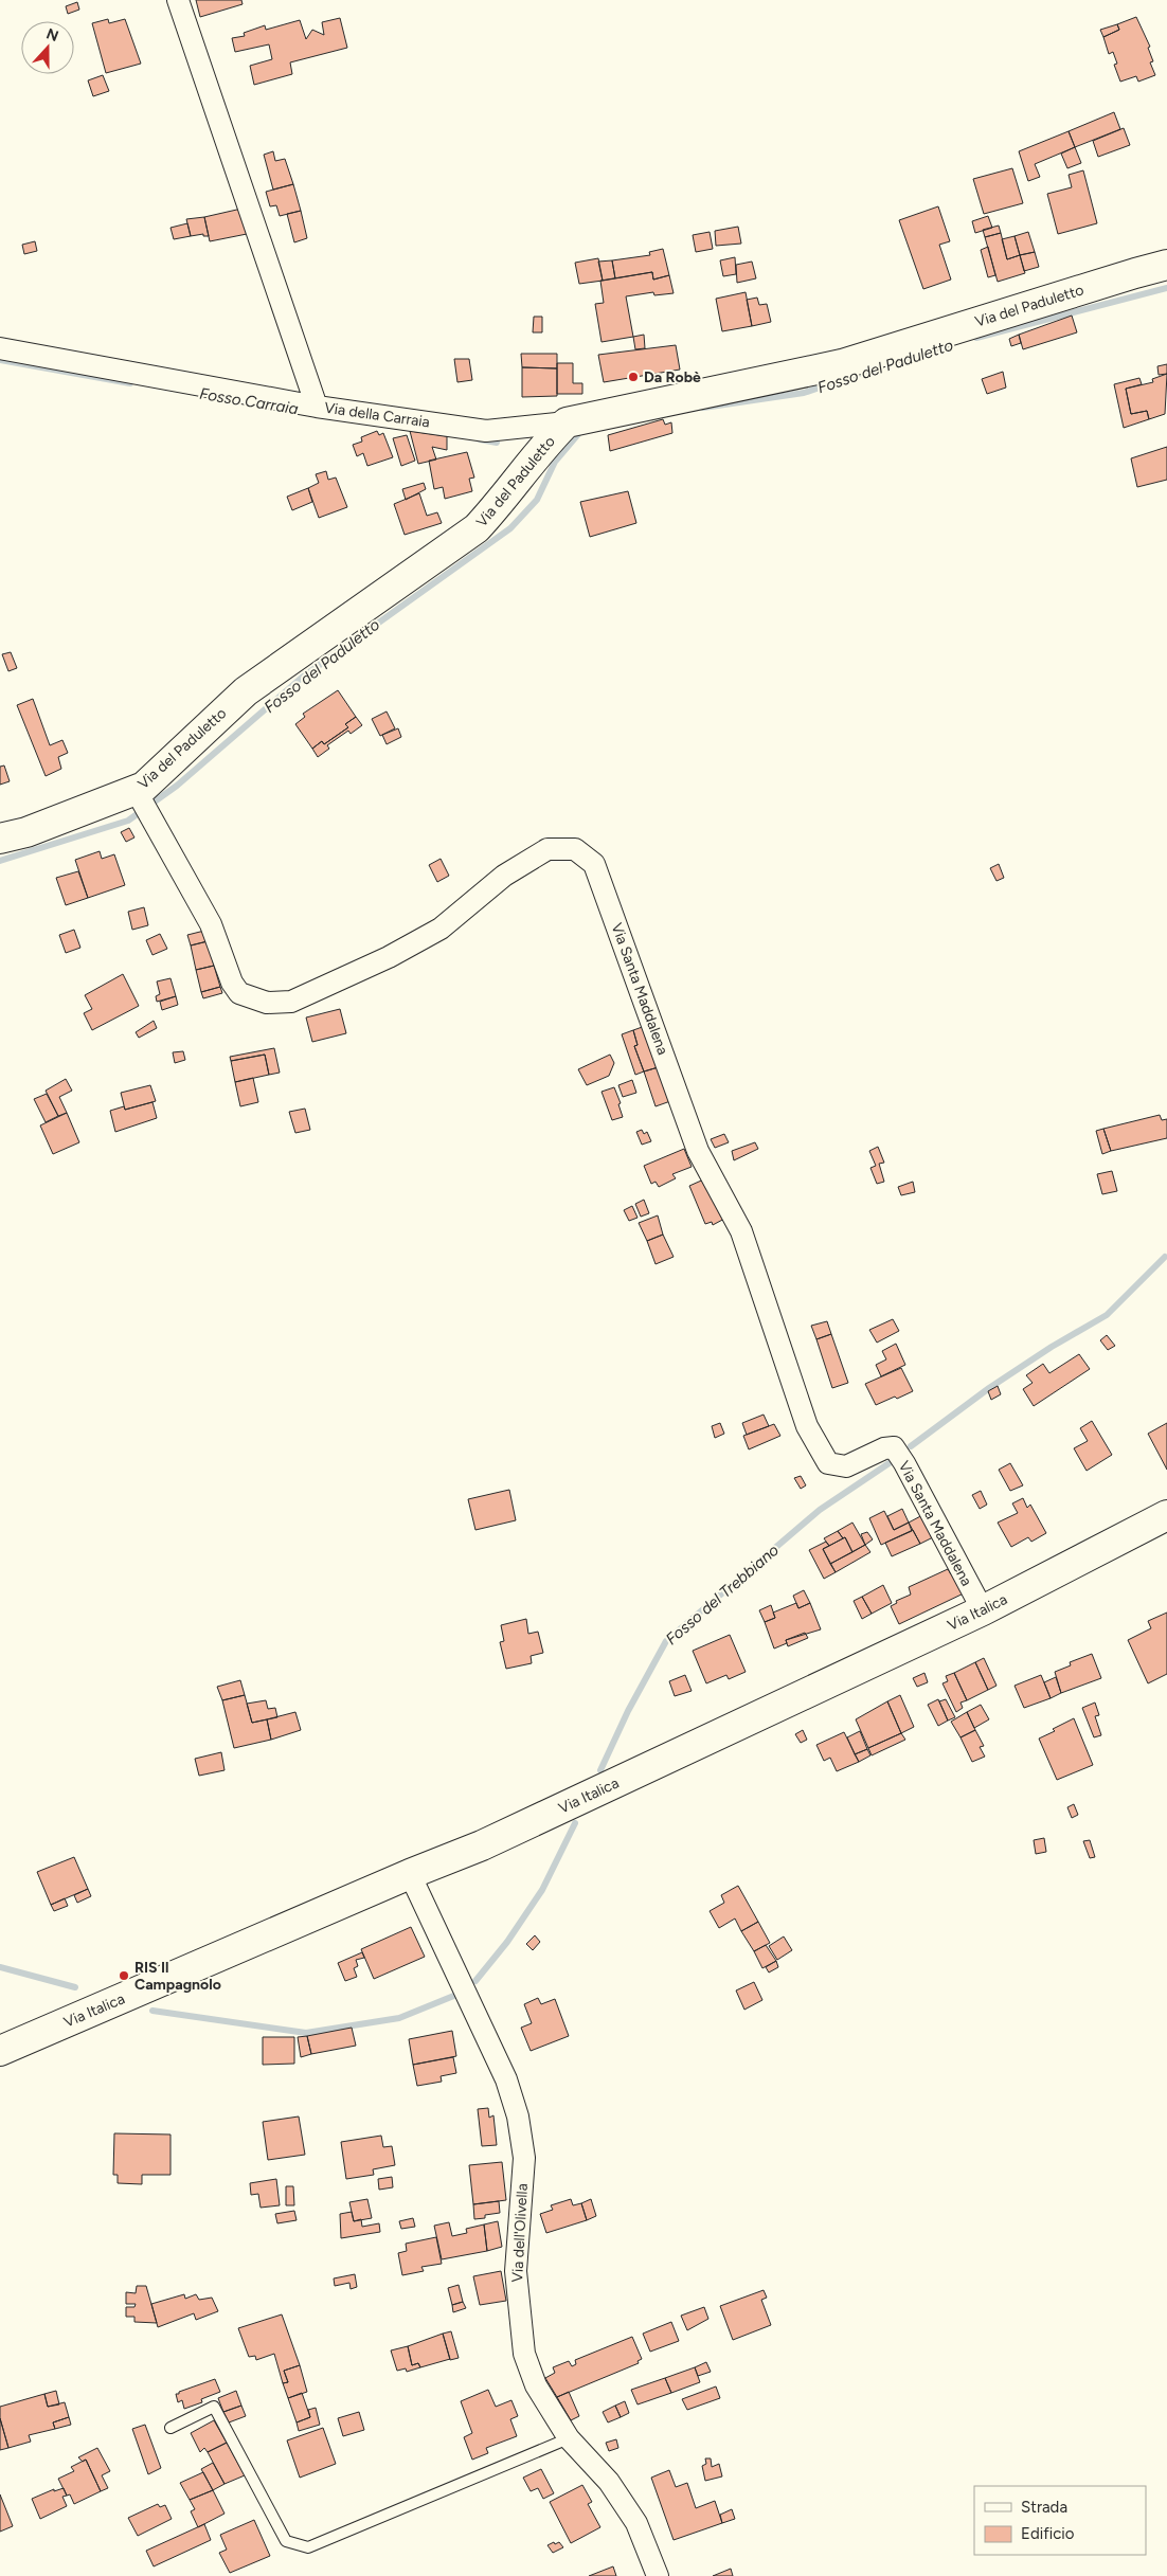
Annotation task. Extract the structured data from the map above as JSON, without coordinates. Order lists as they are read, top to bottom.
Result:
{
  "streets": {
    "street": [
      "Via del Paduletto",
      "Via della Carraia",
      "Via Santa Maddalena",
      "Via Italica",
      "Via dell'Olivella"
    ]
  },
  "crossings": [
    ["Via del Paduletto", "Via della Carraia"],
    ["Via del Paduletto", "Via Santa Maddalena"],
    ["Via Santa Maddalena", "Via Italica"],
    ["Via Italica", "Via dell'Olivella"]
  ],
  "water": ["Fosso del Paduletto", "Fosso Carraia", "Fosso del Trebbiano"],
  "places": ["Da Robè", "RIS Il Campagnolo"],
  "legend": ["Strada", "Edificio"],
  "north": "top"
}
